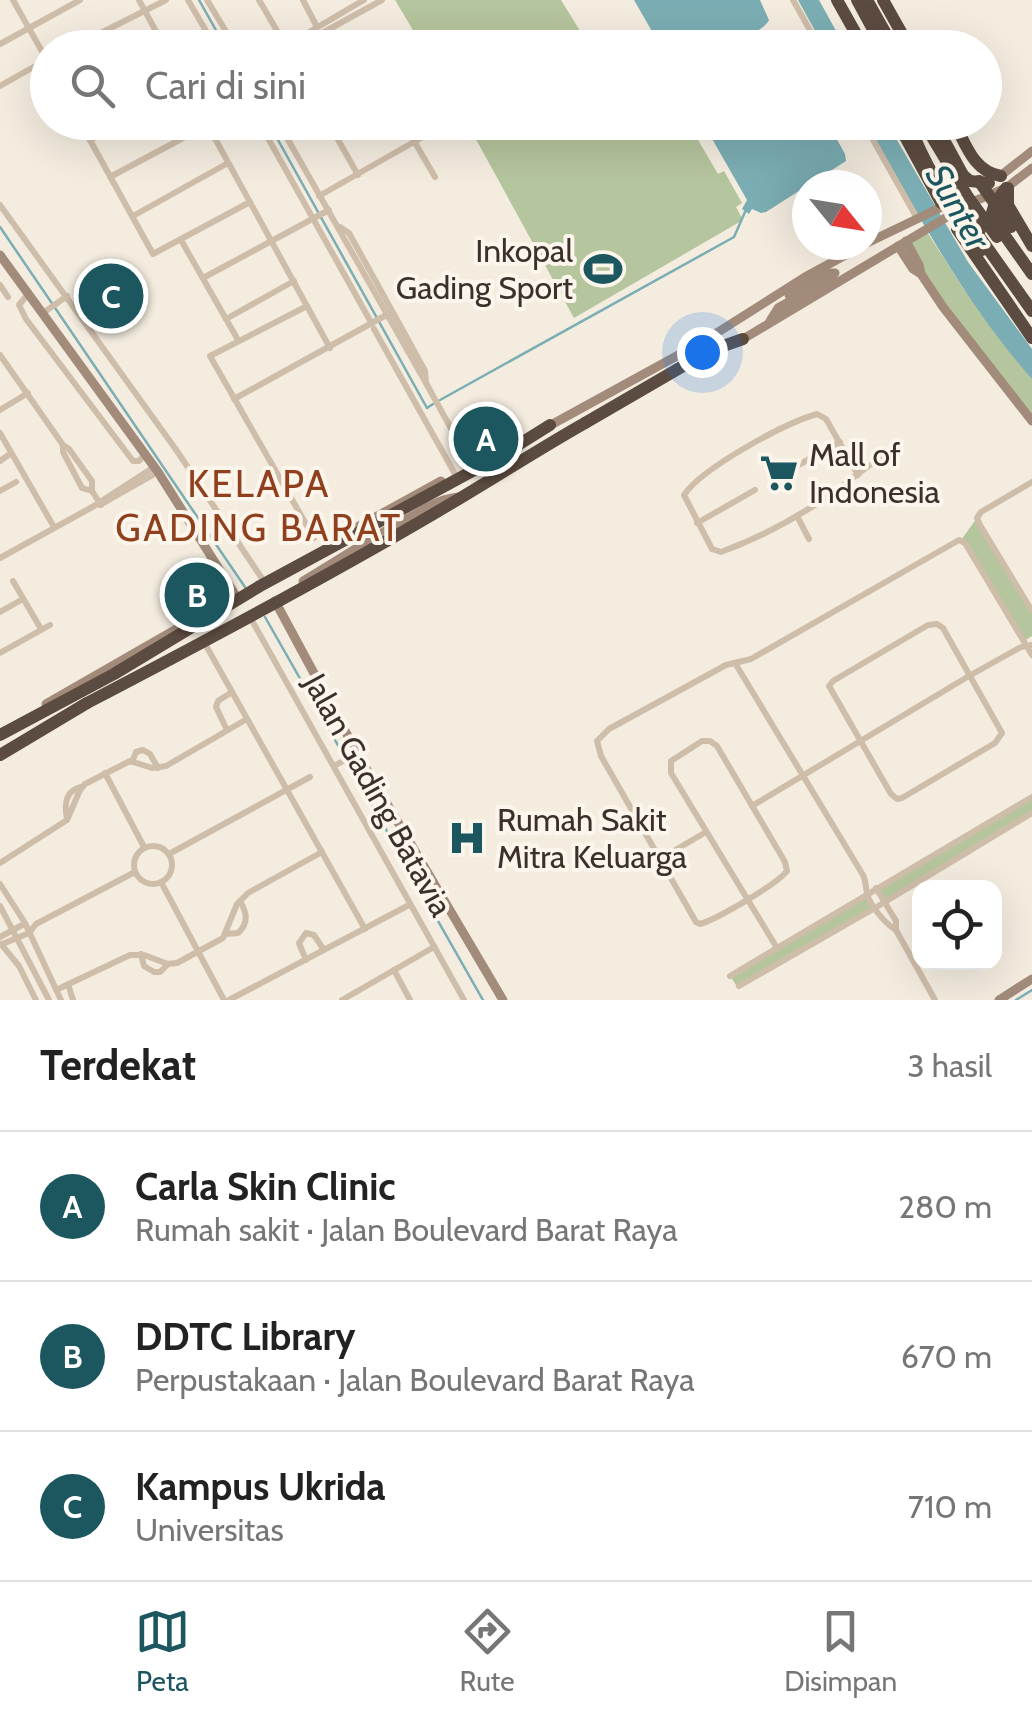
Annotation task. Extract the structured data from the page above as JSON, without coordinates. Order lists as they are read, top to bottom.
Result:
{
  "streets": {
    "street": ["Jalan Gading Batavia"]
  },
  "districts": ["KELAPA GADING BARAT"],
  "water": ["Sunter"],
  "places": {
    "sports": ["Inkopal Gading Sport"],
    "supermarket": ["Mall of Indonesia"],
    "hospital": ["Rumah Sakit Mitra Keluarga"]
  },
  "north": "bottom right",
  "page": {
    "search": "Cari di sini",
    "pins": ["C", "A", "B"],
    "heading": ["Terdekat", "3 hasil"],
    "list": [
      {
        "mark": "A",
        "name": "Carla Skin Clinic",
        "note": "Rumah sakit · Jalan Boulevard Barat Raya",
        "value": "280 m"
      },
      {
        "mark": "B",
        "name": "DDTC Library",
        "note": "Perpustakaan · Jalan Boulevard Barat Raya",
        "value": "670 m"
      },
      {
        "mark": "C",
        "name": "Kampus Ukrida",
        "note": "Universitas",
        "value": "710 m"
      }
    ],
    "nav": ["Peta", "Rute", "Disimpan"]
  }
}
